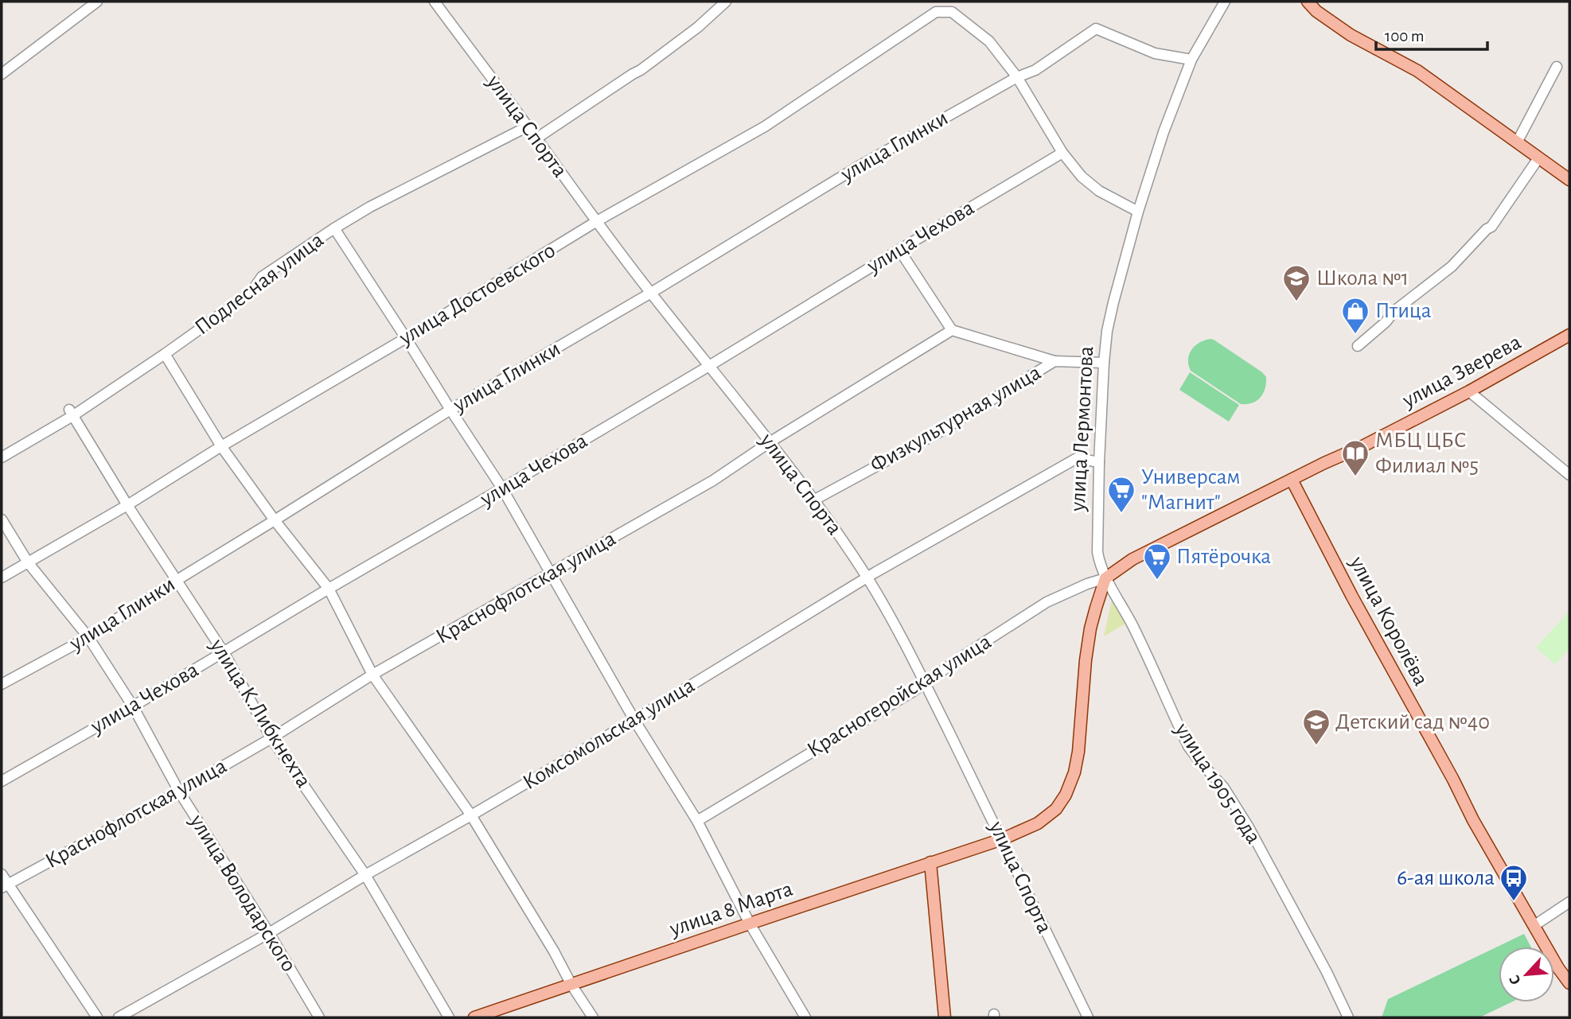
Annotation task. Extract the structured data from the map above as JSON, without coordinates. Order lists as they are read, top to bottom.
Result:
{
  "streets": {
    "main road": ["улица Зверева", "улица Королёва", "улица 8 Марта"],
    "street": [
      "улица Спорта",
      "улица Глинки",
      "улица Чехова",
      "Подлесная улица",
      "улица Достоевского",
      "Физкультурная улица",
      "улица Лермонтова",
      "Краснофлотская улица",
      "Красногеройская улица",
      "улица К.Либкнехта",
      "Комсомольская улица",
      "улица 1905 года",
      "улица Володарского"
    ]
  },
  "crossings": [
    ["улица Спорта", "улица Глинки"],
    ["улица Спорта", "улица Чехова"],
    ["улица Спорта", "Подлесная улица"],
    ["улица Спорта", "улица Достоевского"],
    ["улица Спорта", "Физкультурная улица"],
    ["улица Спорта", "Краснофлотская улица"],
    ["улица Спорта", "Красногеройская улица"],
    ["улица Спорта", "Комсомольская улица"],
    ["улица Спорта", "улица 8 Марта"],
    ["улица Глинки", "улица Достоевского"],
    ["улица Глинки", "улица Лермонтова"],
    ["улица Глинки", "улица К.Либкнехта"],
    ["улица Глинки", "улица Володарского"],
    ["улица Чехова", "улица К.Либкнехта"],
    ["улица Чехова", "улица Володарского"],
    ["Подлесная улица", "улица К.Либкнехта"],
    ["улица Достоевского", "улица К.Либкнехта"],
    ["улица Достоевского", "улица Володарского"],
    ["улица Зверева", "улица Лермонтова"],
    ["улица Зверева", "улица Королёва"],
    ["улица Зверева", "Красногеройская улица"],
    ["улица Зверева", "улица 1905 года"],
    ["Физкультурная улица", "улица Лермонтова"],
    ["улица Лермонтова", "Красногеройская улица"],
    ["улица Лермонтова", "Комсомольская улица"],
    ["улица Лермонтова", "улица 1905 года"],
    ["Краснофлотская улица", "улица К.Либкнехта"],
    ["Краснофлотская улица", "улица Володарского"],
    ["Красногеройская улица", "улица 1905 года"],
    ["улица К.Либкнехта", "Комсомольская улица"],
    ["Комсомольская улица", "улица Володарского"]
  ],
  "places": {
    "school or university": ["Школа №1", "Детский сад №40"],
    "shop": ["Птица"],
    "library": ["МБЦ ЦБС Филиал №5"],
    "supermarket": ["Универсам \"Магнит\"", "Пятёрочка"],
    "bus stop": ["6-ая школа"]
  },
  "scale_bar": "100 m",
  "north": "bottom left"
}
